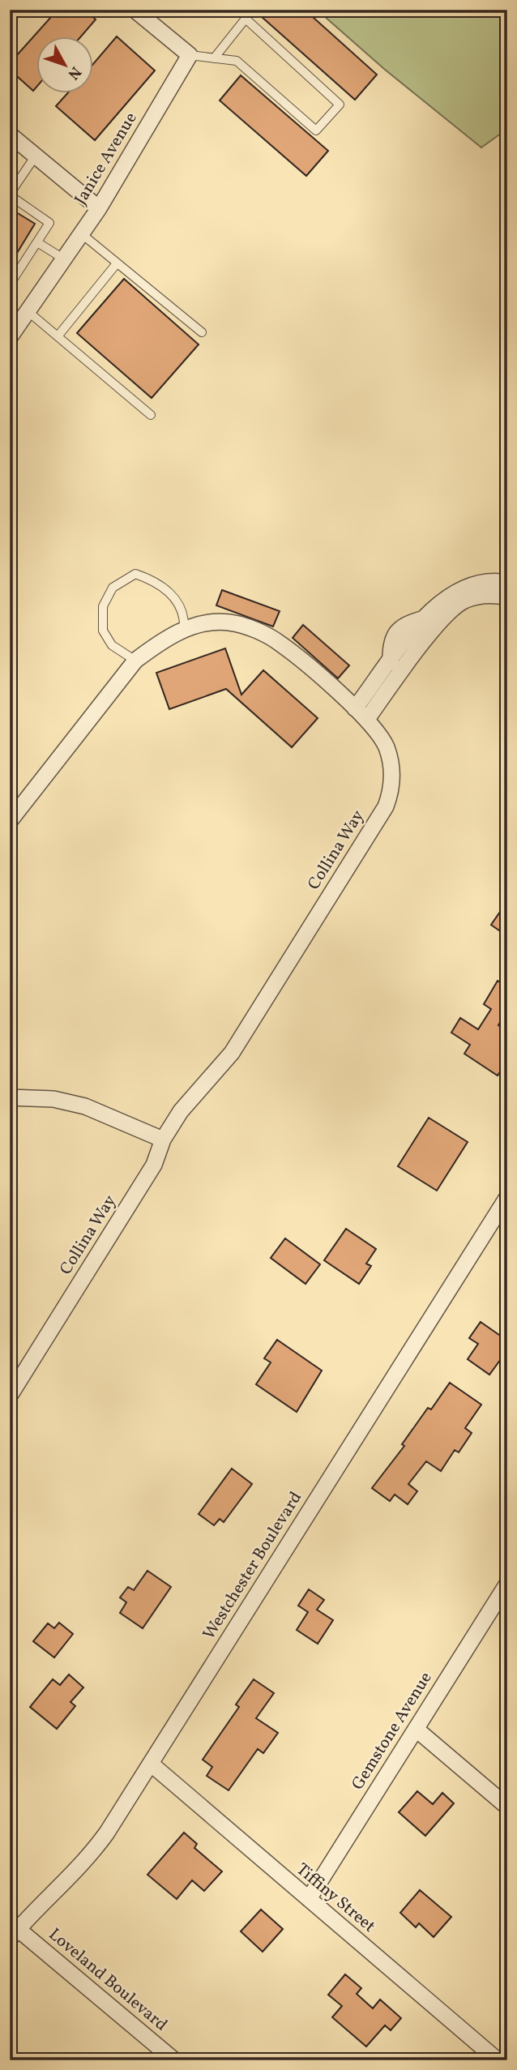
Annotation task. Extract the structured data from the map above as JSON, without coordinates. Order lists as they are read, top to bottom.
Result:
{
  "streets": {
    "street": [
      "Janice Avenue",
      "Collina Way",
      "Westchester Boulevard",
      "Gemstone Avenue",
      "Tiffiny Street",
      "Loveland Boulevard"
    ]
  },
  "crossings": [
    ["Westchester Boulevard", "Tiffiny Street"],
    ["Westchester Boulevard", "Loveland Boulevard"],
    ["Gemstone Avenue", "Tiffiny Street"]
  ],
  "north": "bottom right"
}
